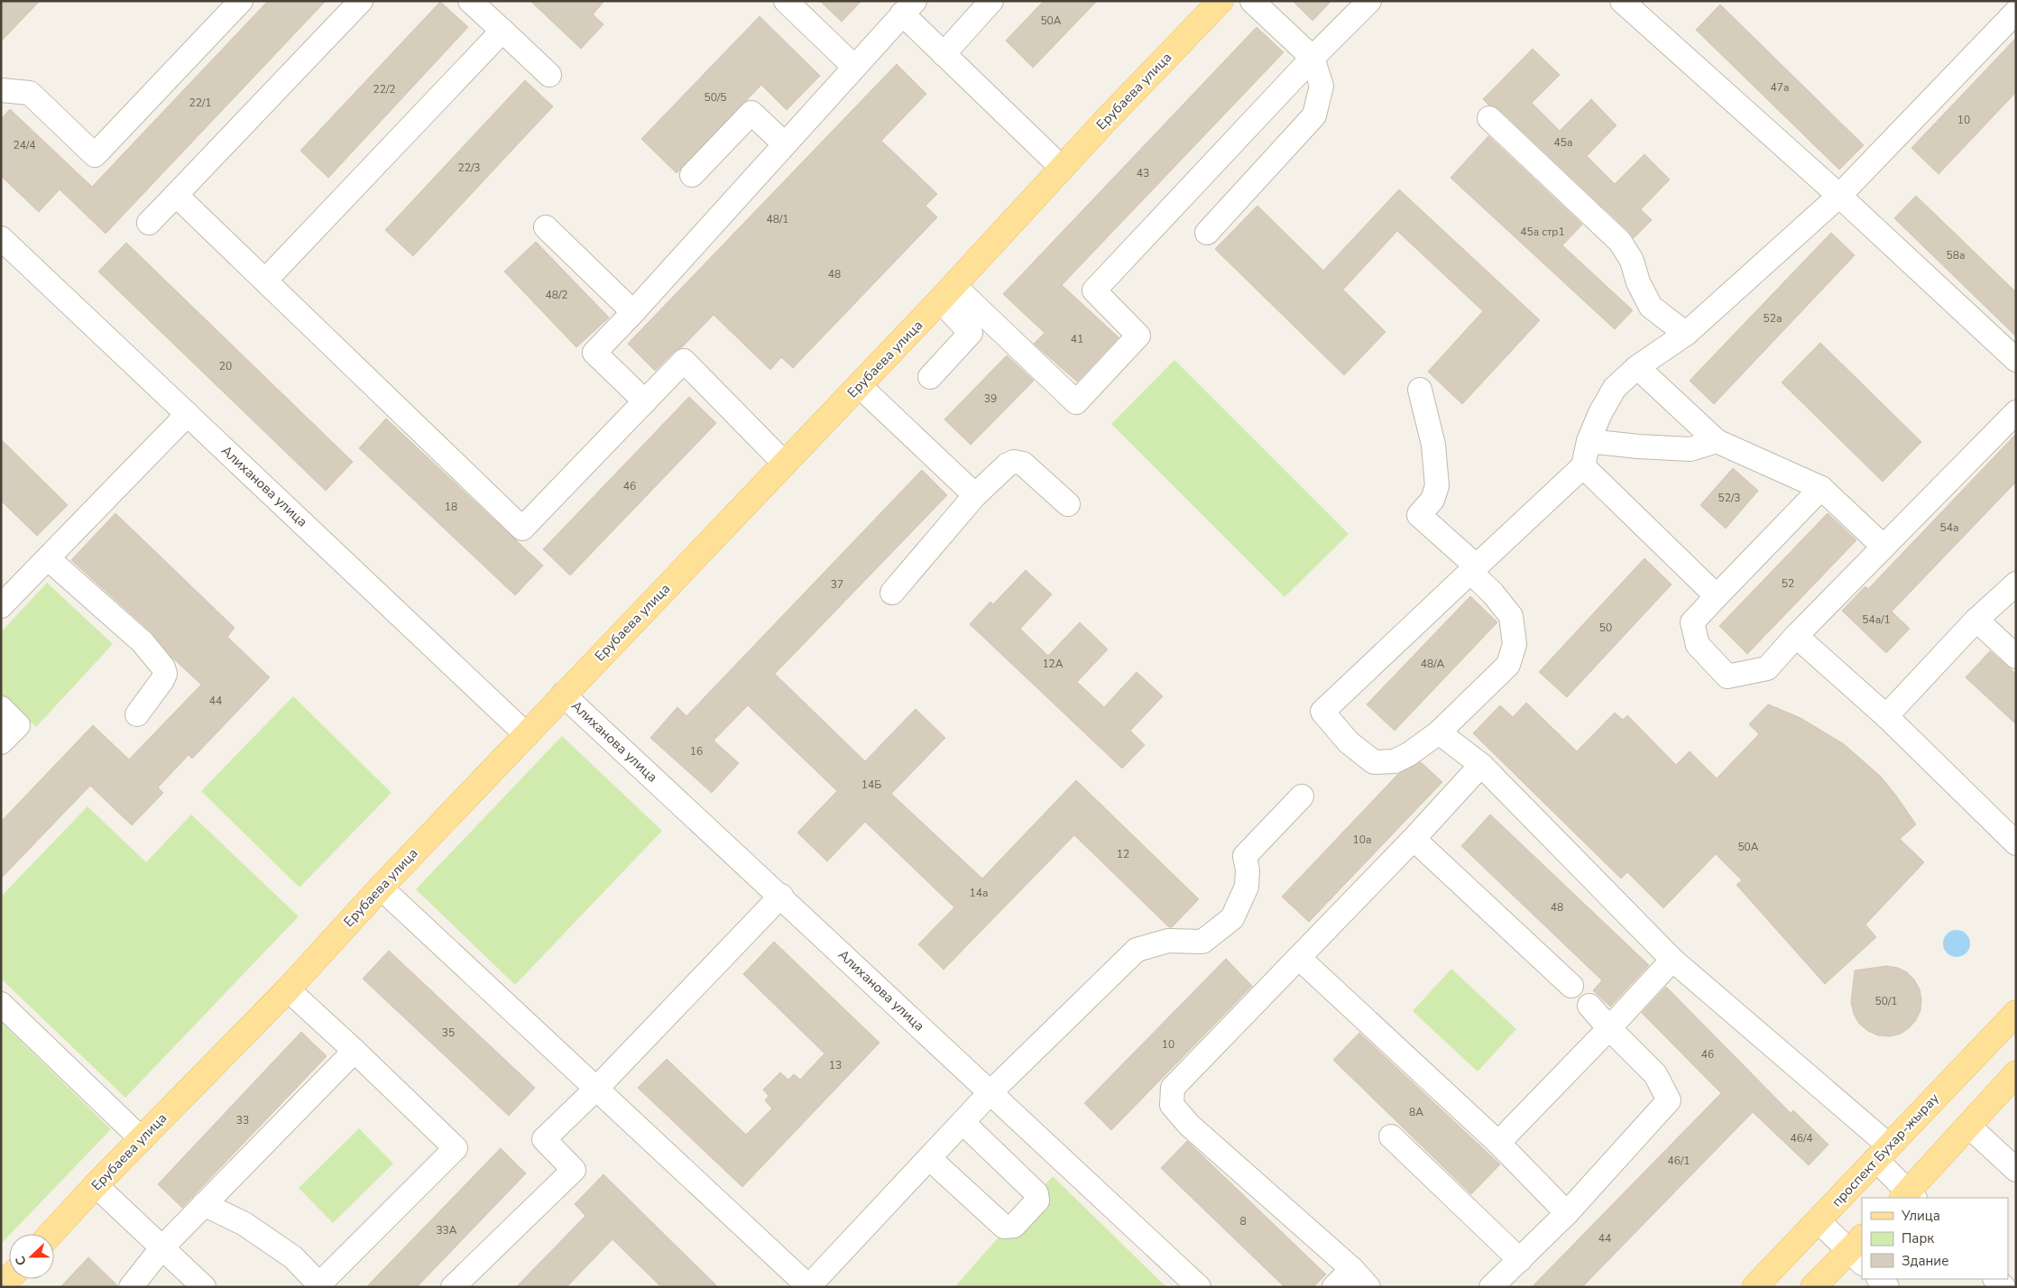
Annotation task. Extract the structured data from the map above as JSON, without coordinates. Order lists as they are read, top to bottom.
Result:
{
  "streets": {
    "main road": ["Ерубаева улица", "проспект Бухар-жырау"],
    "street": ["Алиханова улица"]
  },
  "crossings": [
    ["Ерубаева улица", "Алиханова улица"]
  ],
  "house_numbers": [
    "50А",
    "47а",
    "22/2",
    "50/5",
    "22/1",
    "10",
    "45а",
    "24/4",
    "22/3",
    "43",
    "48/1",
    "45а стр1",
    "58а",
    "48",
    "48/2",
    "52а",
    "41",
    "20",
    "39",
    "46",
    "52/3",
    "18",
    "54а",
    "52",
    "37",
    "54а/1",
    "50",
    "12А",
    "48/А",
    "44",
    "16",
    "14Б",
    "10а",
    "50А",
    "12",
    "14а",
    "48",
    "50/1",
    "35",
    "10",
    "46",
    "13",
    "8А",
    "33",
    "46/4",
    "46/1",
    "8",
    "33А",
    "44"
  ],
  "legend": ["Улица", "Парк", "Здание"],
  "north": "left"
}
